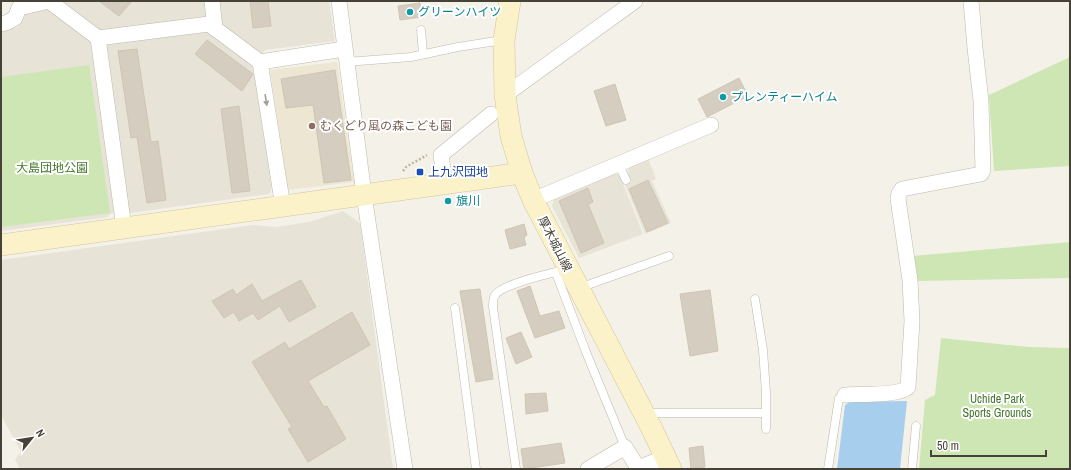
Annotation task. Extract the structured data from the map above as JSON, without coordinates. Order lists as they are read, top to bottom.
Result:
{
  "streets": {
    "street": ["厚木城山線"]
  },
  "parks": ["大島団地公園", "Uchide Park Sports Grounds"],
  "places": {
    "other": [
      "グリーンハイツ",
      "プレンティーハイム",
      "むくどり風の森こども園",
      "旗川"
    ],
    "transit": ["上九沢団地"]
  },
  "scale_bar": "50 m",
  "north": "top right"
}
